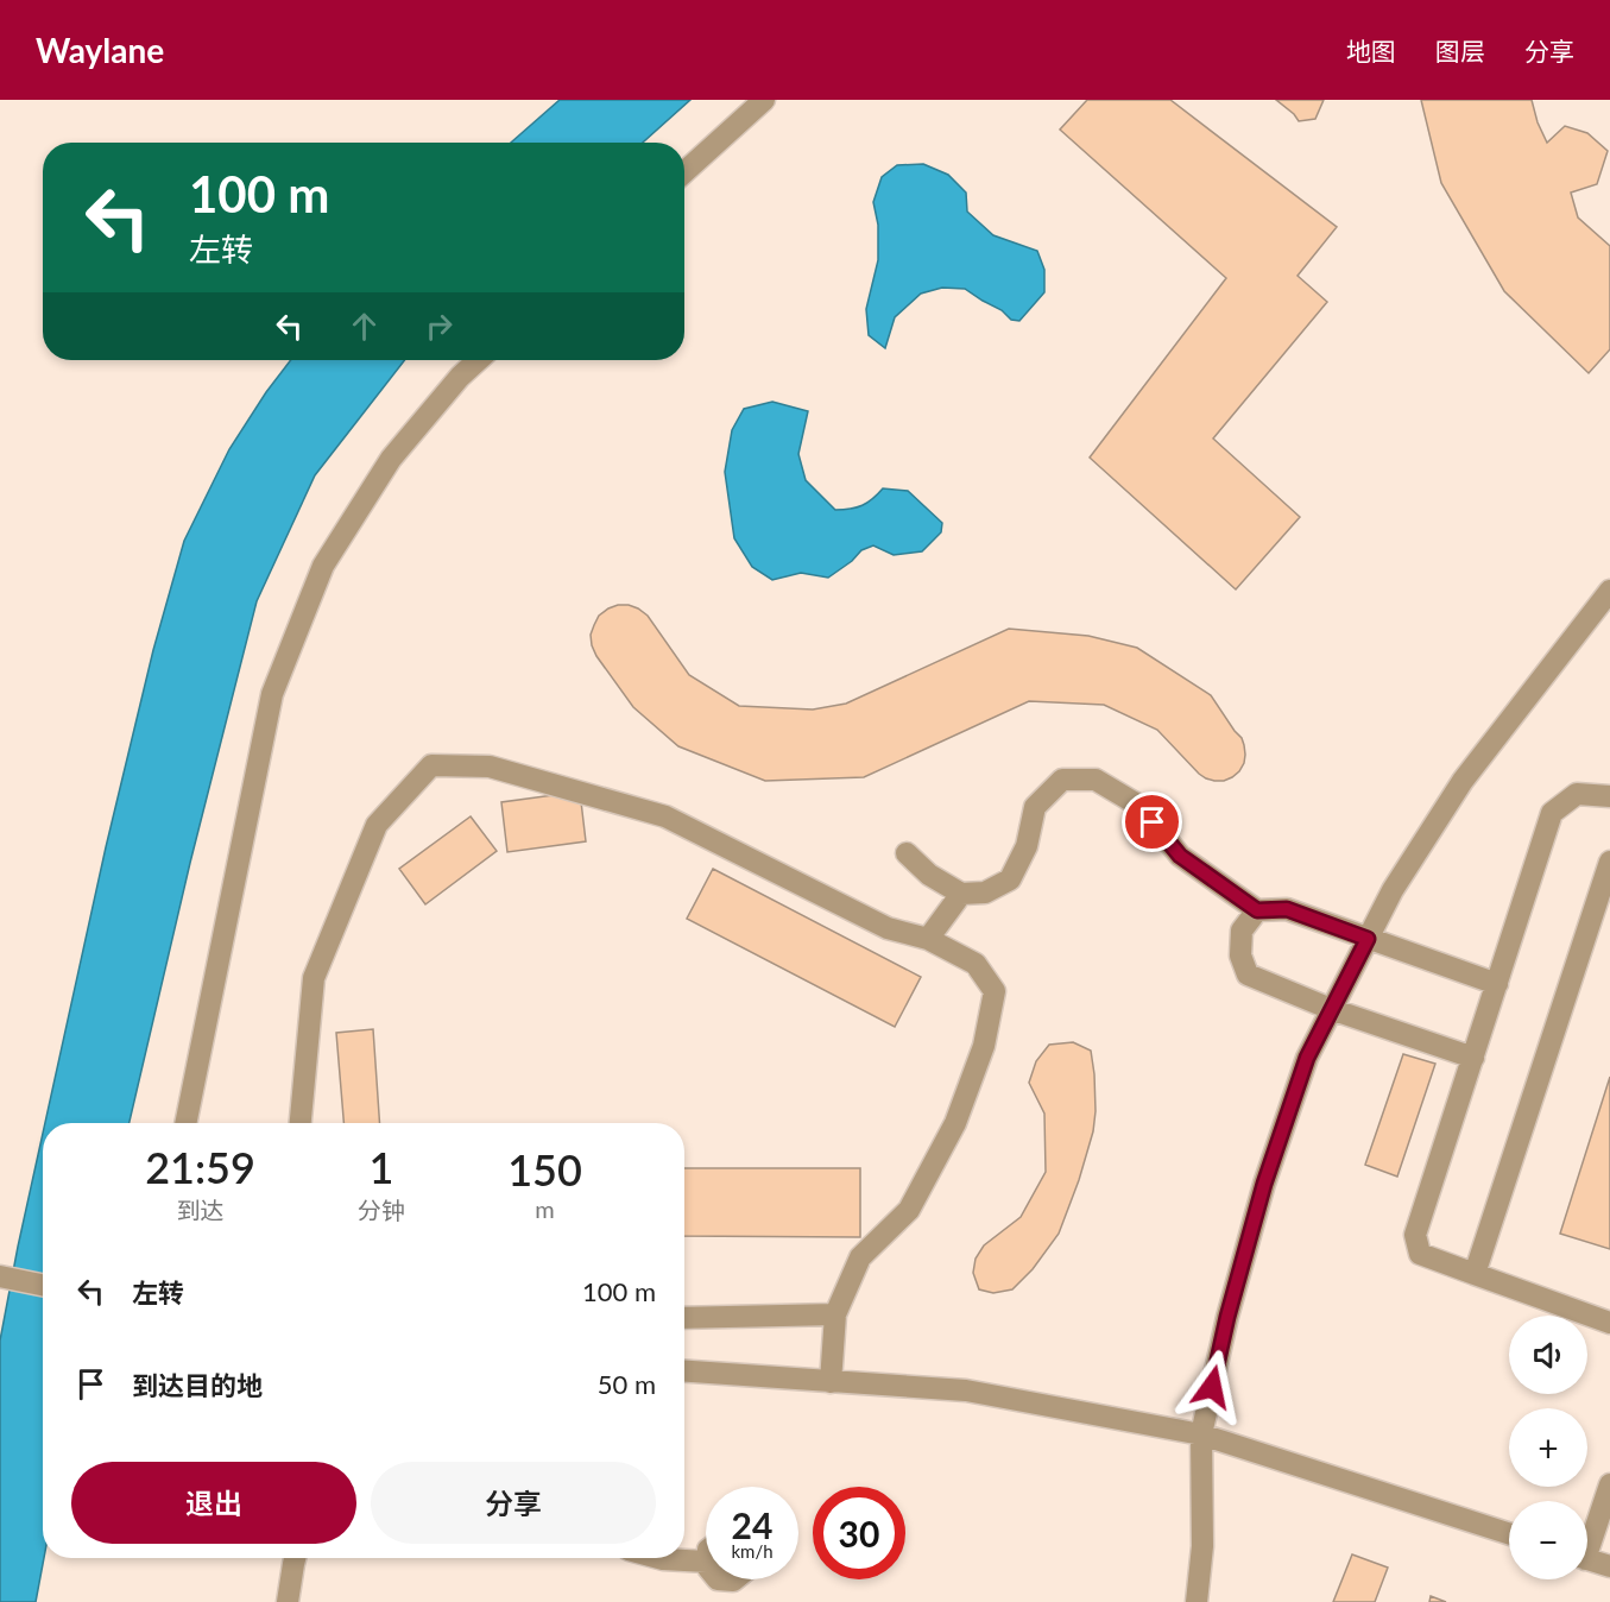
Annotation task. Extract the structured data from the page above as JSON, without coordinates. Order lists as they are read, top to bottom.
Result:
{
  "page": {
    "header": "Waylane",
    "nav": ["地图", "图层", "分享"],
    "turn": ["100 m", "左转"],
    "eta": [
      "21:59",
      "到达",
      "1",
      "分钟",
      "150",
      "m"
    ],
    "list": [
      {
        "name": "左转",
        "value": "100 m"
      },
      {
        "name": "到达目的地",
        "value": "50 m"
      }
    ],
    "map_buttons": ["+", "−"],
    "buttons": ["退出", "分享"],
    "speed": "24 km/h",
    "limit": "30"
  }
}
